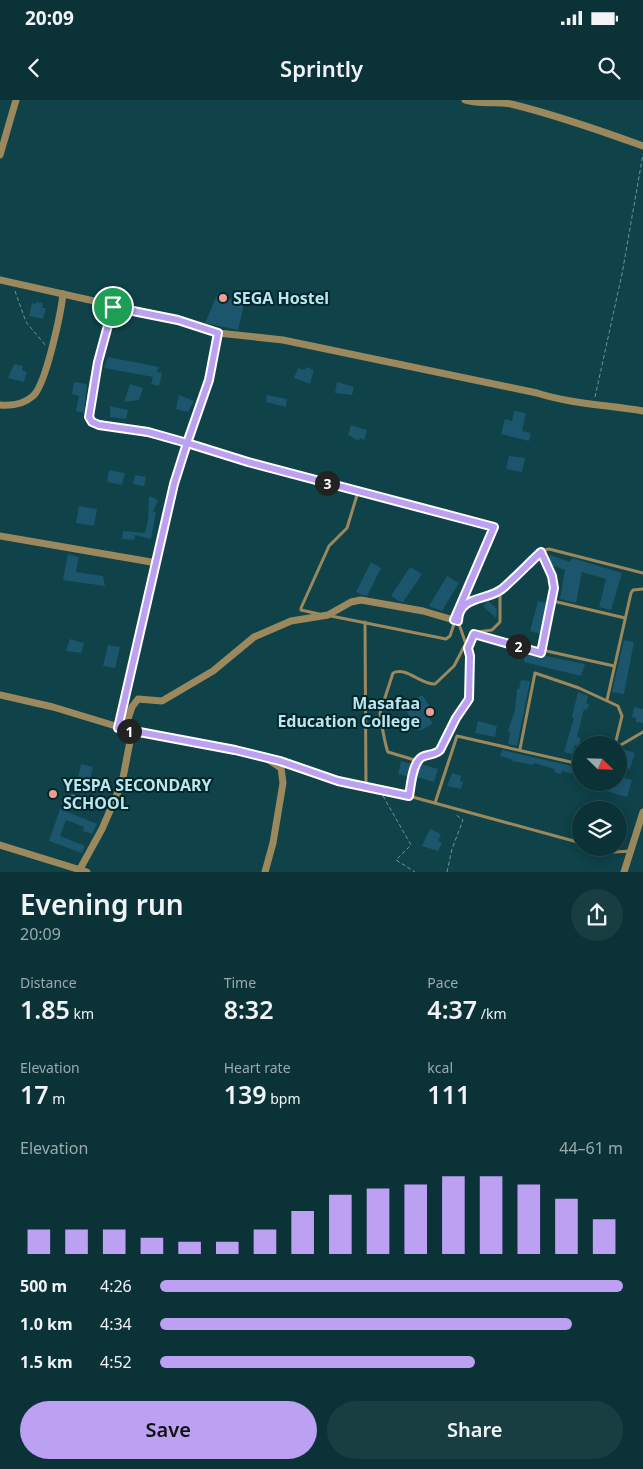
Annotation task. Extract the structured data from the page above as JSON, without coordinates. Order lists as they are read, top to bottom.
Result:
{
  "places": ["SEGA Hostel", "Masafaa Education College", "YESPA SECONDARY SCHOOL"],
  "north": "bottom right",
  "page": {
    "status": "20:09",
    "header": "Sprintly",
    "pins": ["3", "2", "1"],
    "heading": ["Evening run", "20:09"],
    "stats": [
      ["Distance", "1.85 km"],
      ["Time", "8:32"],
      ["Pace", "4:37 /km"],
      ["Elevation", "17 m"],
      ["Heart rate", "139 bpm"],
      ["kcal", "111"]
    ],
    "chart": ["Elevation", "44–61 m"],
    "list": [
      {
        "name": "500 m",
        "note": "4:26"
      },
      {
        "name": "1.0 km",
        "note": "4:34"
      },
      {
        "name": "1.5 km",
        "note": "4:52"
      }
    ],
    "buttons": ["Save", "Share"]
  }
}
